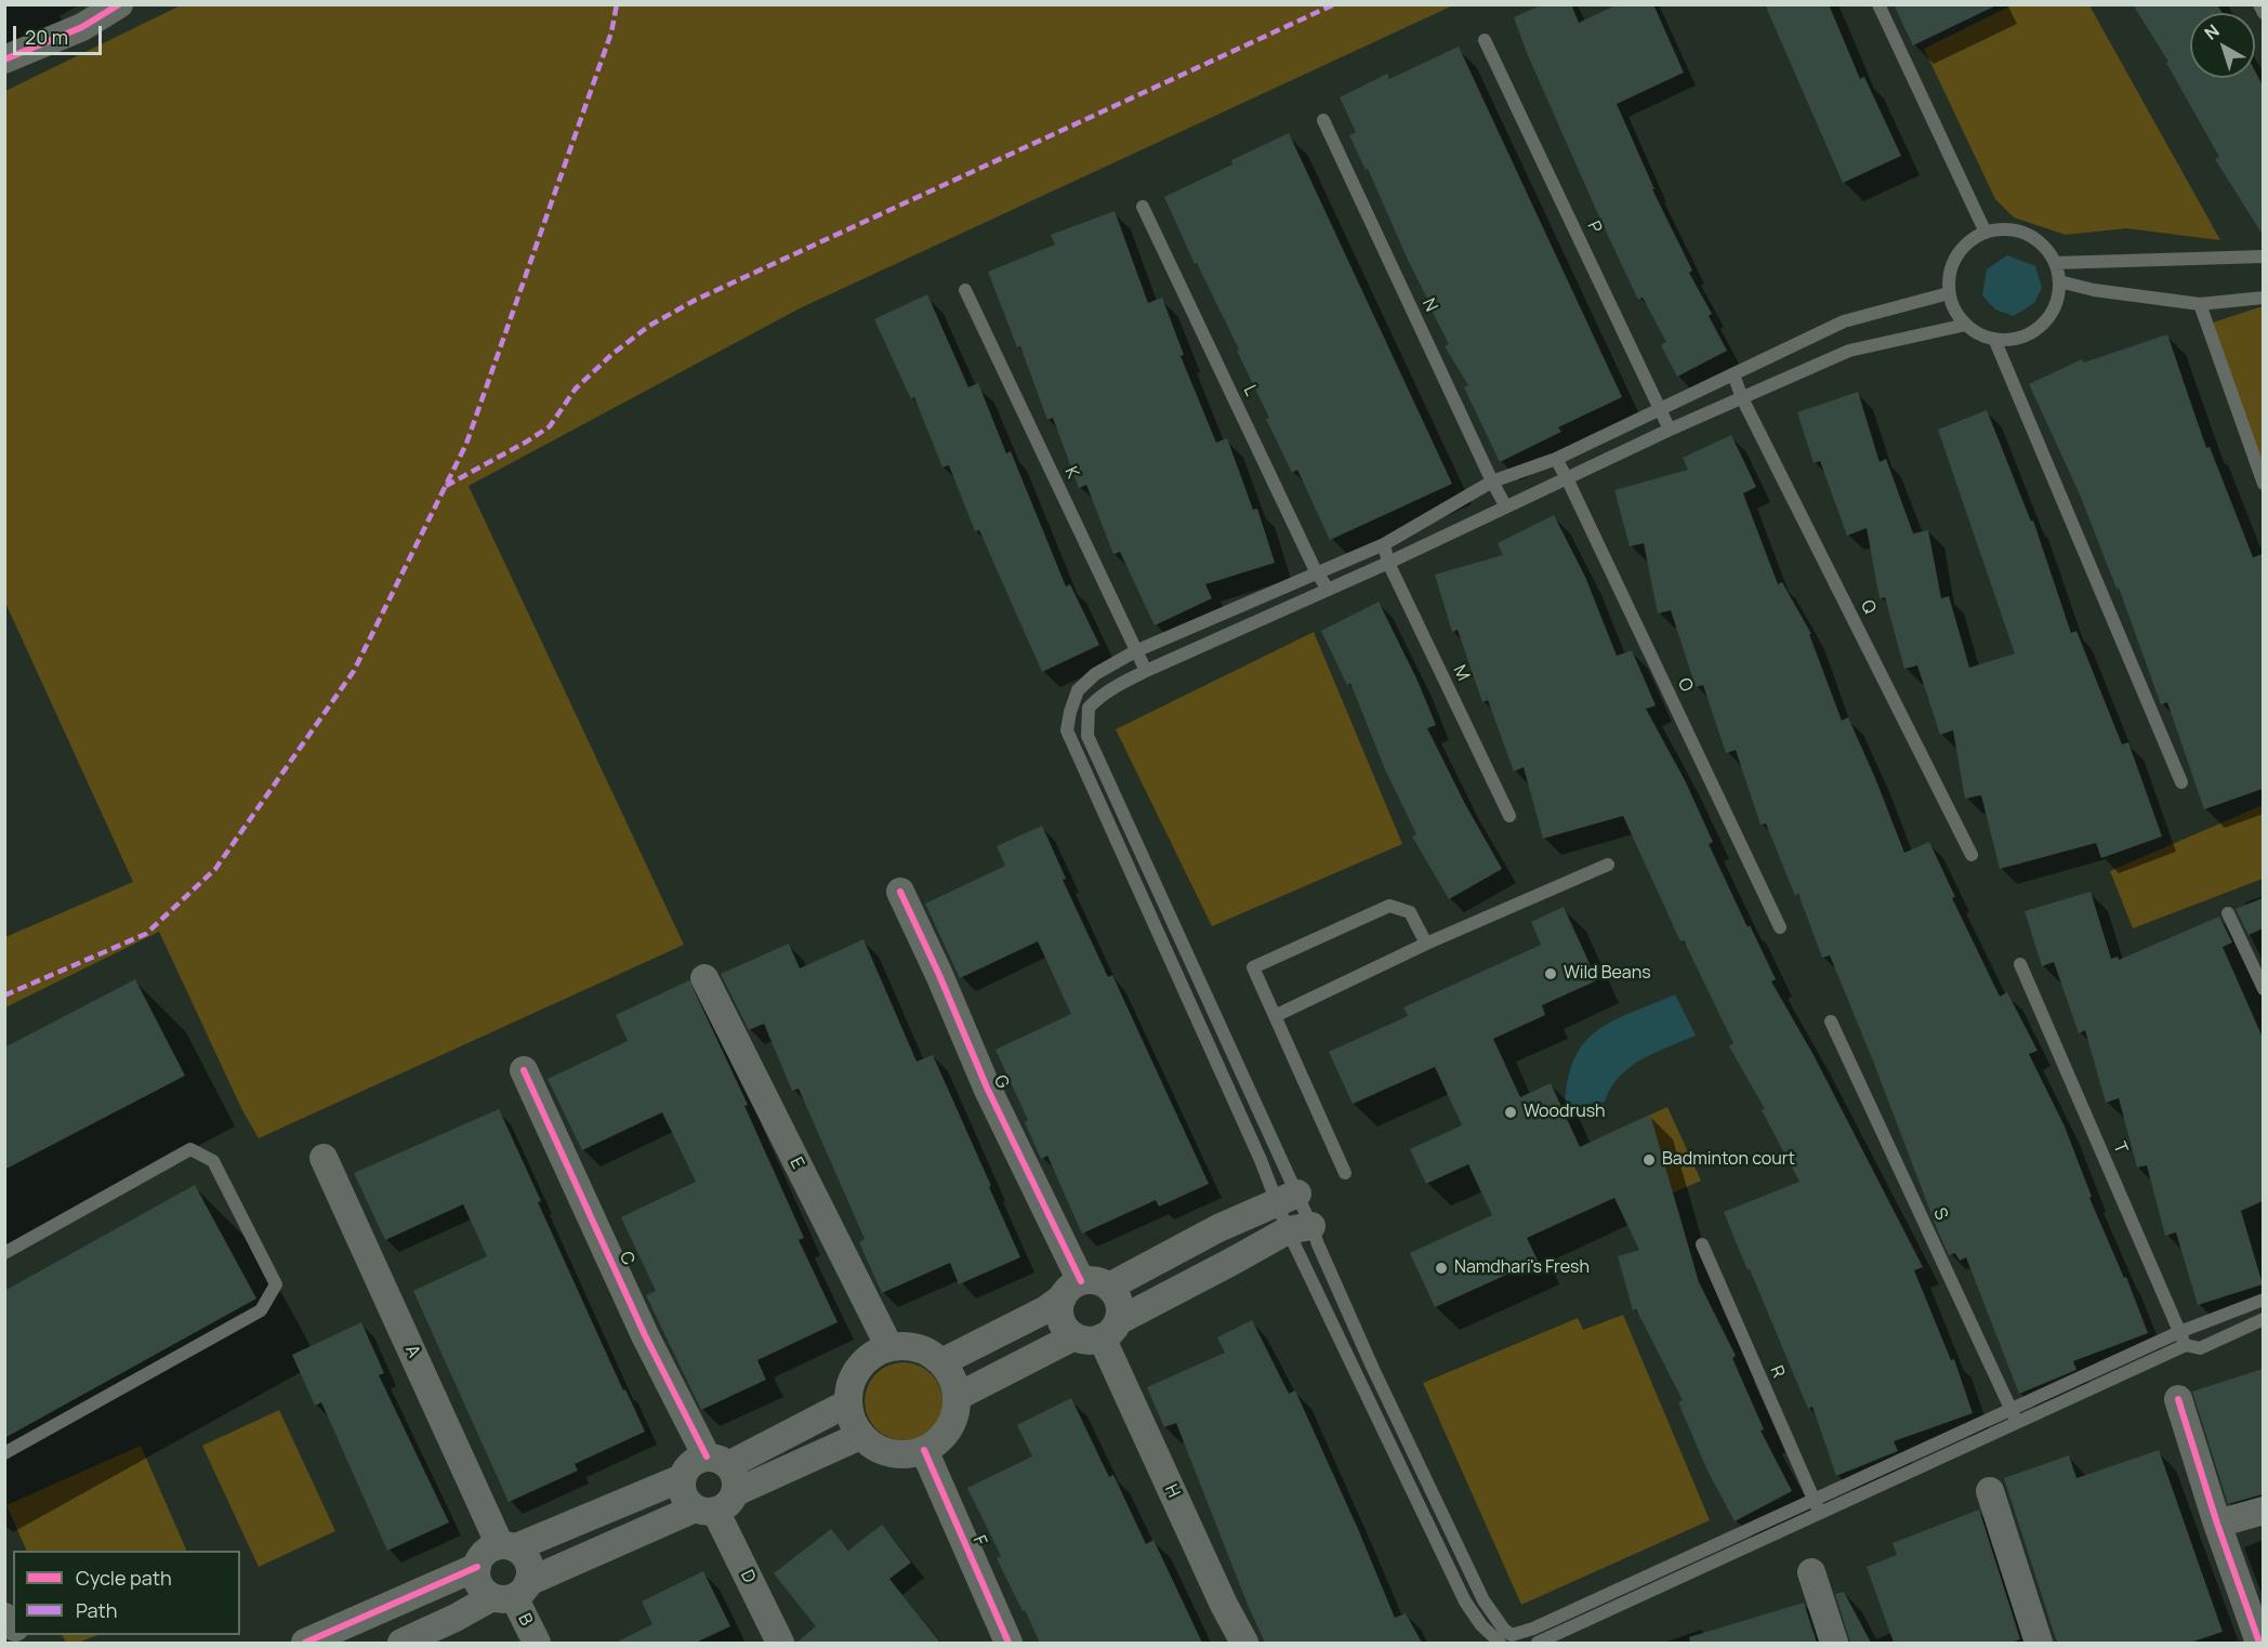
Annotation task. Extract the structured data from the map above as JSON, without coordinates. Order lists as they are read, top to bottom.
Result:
{
  "streets": {
    "street": [
      "G",
      "E",
      "C",
      "A",
      "H",
      "F",
      "D",
      "B"
    ],
    "lane": [
      "P",
      "N",
      "L",
      "K",
      "Q",
      "M",
      "O",
      "T",
      "S",
      "R"
    ]
  },
  "crossings": [
    ["G", "H"],
    ["E", "F"],
    ["C", "D"],
    ["A", "B"]
  ],
  "places": [
    "Wild Beans",
    "Woodrush",
    "Badminton court",
    "Namdhari's Fresh"
  ],
  "legend": ["Cycle path", "Path"],
  "scale_bar": "20 m",
  "north": "top left"
}
